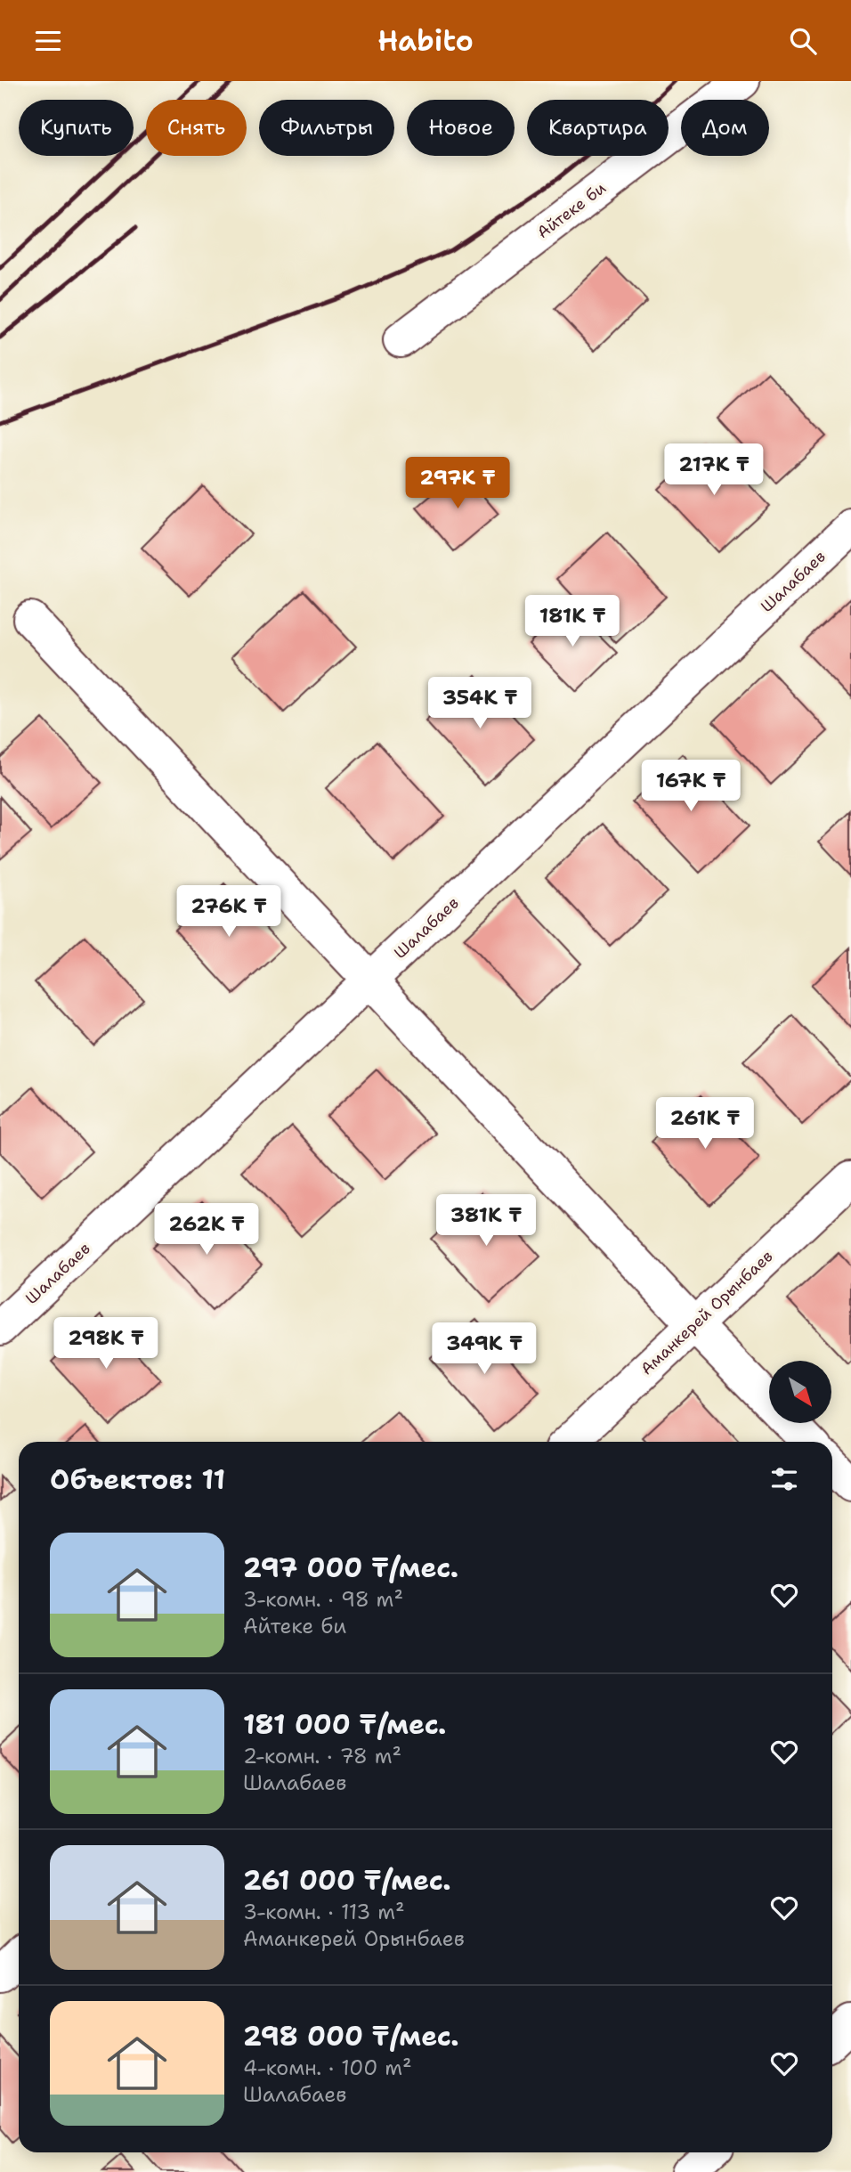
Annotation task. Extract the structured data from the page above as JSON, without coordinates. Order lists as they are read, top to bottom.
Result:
{
  "streets": {
    "street": ["Айтеке би", "Шалабаев", "Аманкерей Орынбаев"]
  },
  "north": "bottom right",
  "page": {
    "header": "Habito",
    "chip": [
      "Купить",
      "Снять",
      "Фильтры",
      "Новое",
      "Квартира",
      "Дом"
    ],
    "price": [
      "217K ₸",
      "297K ₸",
      "181K ₸",
      "354K ₸",
      "167K ₸",
      "276K ₸",
      "261K ₸",
      "381K ₸",
      "262K ₸",
      "298K ₸",
      "349K ₸"
    ],
    "heading": "Объектов: 11",
    "list": [
      {
        "name": "297 000 ₸/мес.",
        "note": "3-комн. · 98 m² · Айтеке би"
      },
      {
        "name": "181 000 ₸/мес.",
        "note": "2-комн. · 78 m² · Шалабаев"
      },
      {
        "name": "261 000 ₸/мес.",
        "note": "3-комн. · 113 m² · Аманкерей Орынбаев"
      },
      {
        "name": "298 000 ₸/мес.",
        "note": "4-комн. · 100 m² · Шалабаев"
      }
    ]
  }
}
